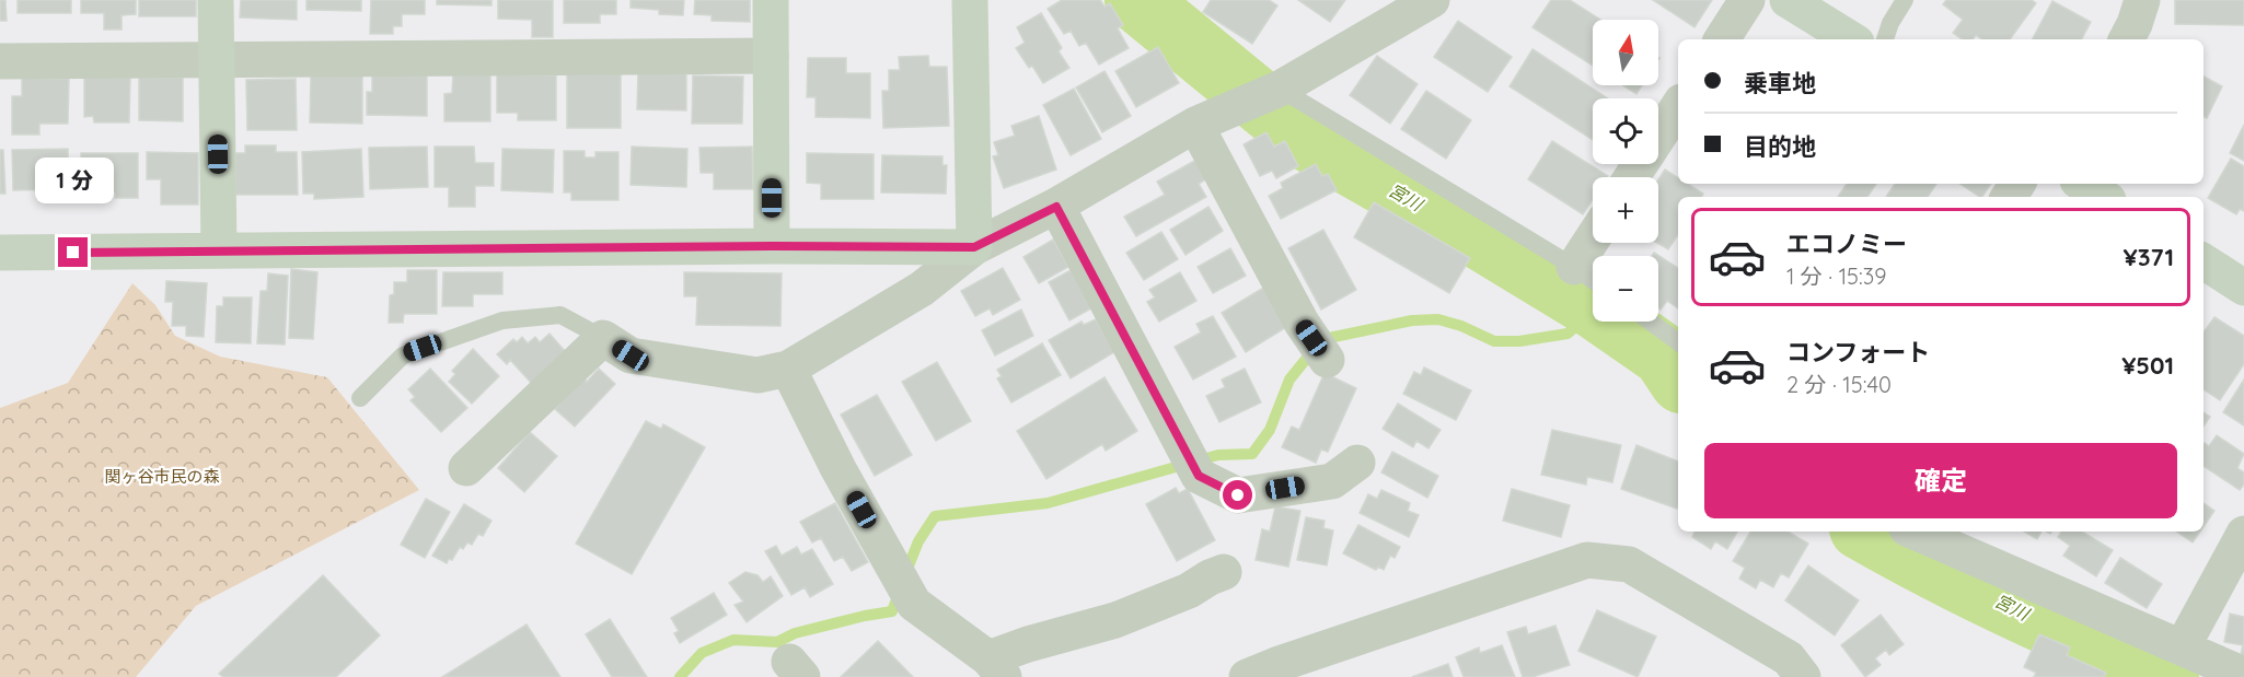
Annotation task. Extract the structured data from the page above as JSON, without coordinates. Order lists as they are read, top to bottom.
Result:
{
  "water": ["宮川"],
  "parks": ["関ヶ谷市民の森"],
  "north": "top",
  "page": {
    "map_buttons": ["+", "−"],
    "banner": ["乗車地", "目的地"],
    "bubble": "1 分",
    "list": [
      {
        "name": "エコノミー",
        "note": "1 分 · 15:39",
        "value": "¥371"
      },
      {
        "name": "コンフォート",
        "note": "2 分 · 15:40",
        "value": "¥501"
      }
    ],
    "buttons": "確定"
  }
}
